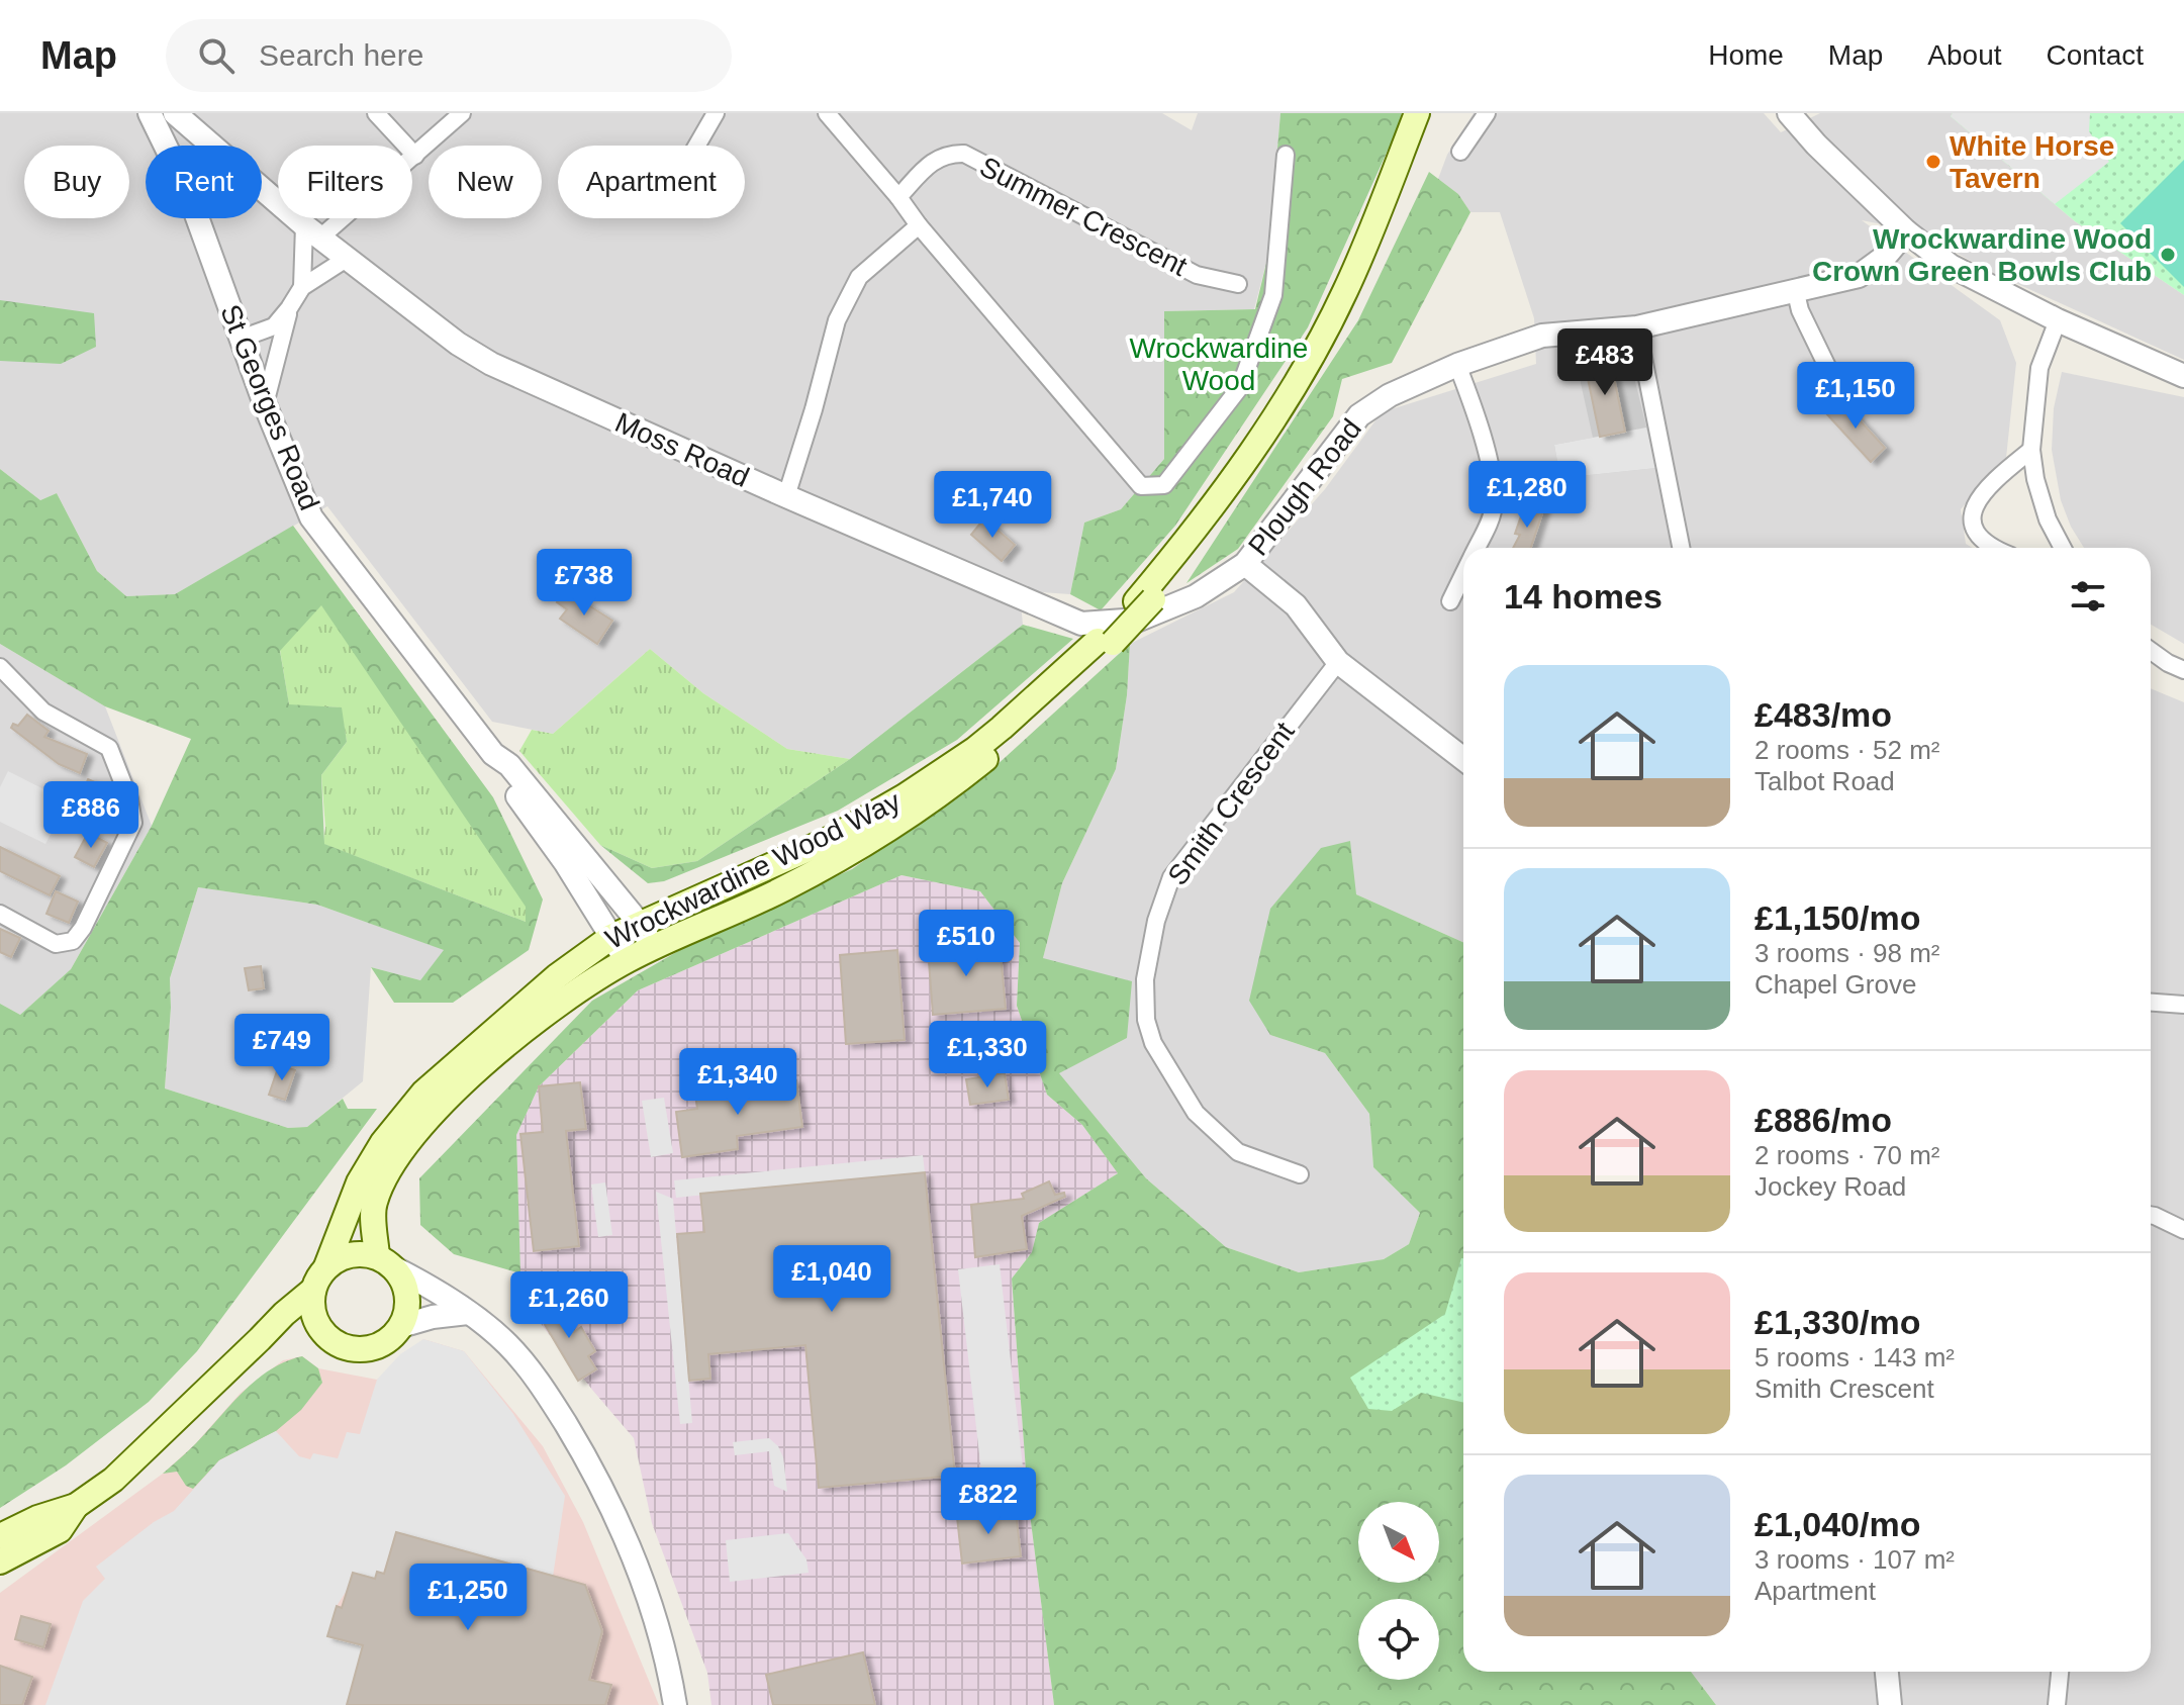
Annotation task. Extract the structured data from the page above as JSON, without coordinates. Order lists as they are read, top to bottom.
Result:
{
  "streets": {
    "main road": ["Wrockwardine Wood Way"],
    "street": [
      "Summer Crescent",
      "St Georges Road",
      "Moss Road",
      "Plough Road",
      "Smith Crescent"
    ]
  },
  "crossings": [
    ["St Georges Road", "Wrockwardine Wood Way"],
    ["Moss Road", "Plough Road"]
  ],
  "parks": ["Wrockwardine Wood"],
  "places": ["White Horse Tavern", "Wrockwardine Wood Crown Green Bowls Club"],
  "north": "bottom right",
  "page": {
    "header": "Map",
    "search": "Search here",
    "nav": [
      "Home",
      "Map",
      "About",
      "Contact"
    ],
    "chip": [
      "Buy",
      "Rent",
      "Filters",
      "New",
      "Apartment"
    ],
    "price": [
      "£483",
      "£1,150",
      "£1,280",
      "£1,740",
      "£738",
      "£886",
      "£510",
      "£749",
      "£1,330",
      "£1,340",
      "£1,040",
      "£1,260",
      "£822",
      "£1,250"
    ],
    "heading": "14 homes",
    "list": [
      {
        "name": "£483/mo",
        "note": "2 rooms · 52 m² · Talbot Road"
      },
      {
        "name": "£1,150/mo",
        "note": "3 rooms · 98 m² · Chapel Grove"
      },
      {
        "name": "£886/mo",
        "note": "2 rooms · 70 m² · Jockey Road"
      },
      {
        "name": "£1,330/mo",
        "note": "5 rooms · 143 m² · Smith Crescent"
      },
      {
        "name": "£1,040/mo",
        "note": "3 rooms · 107 m² · Apartment"
      }
    ]
  }
}
